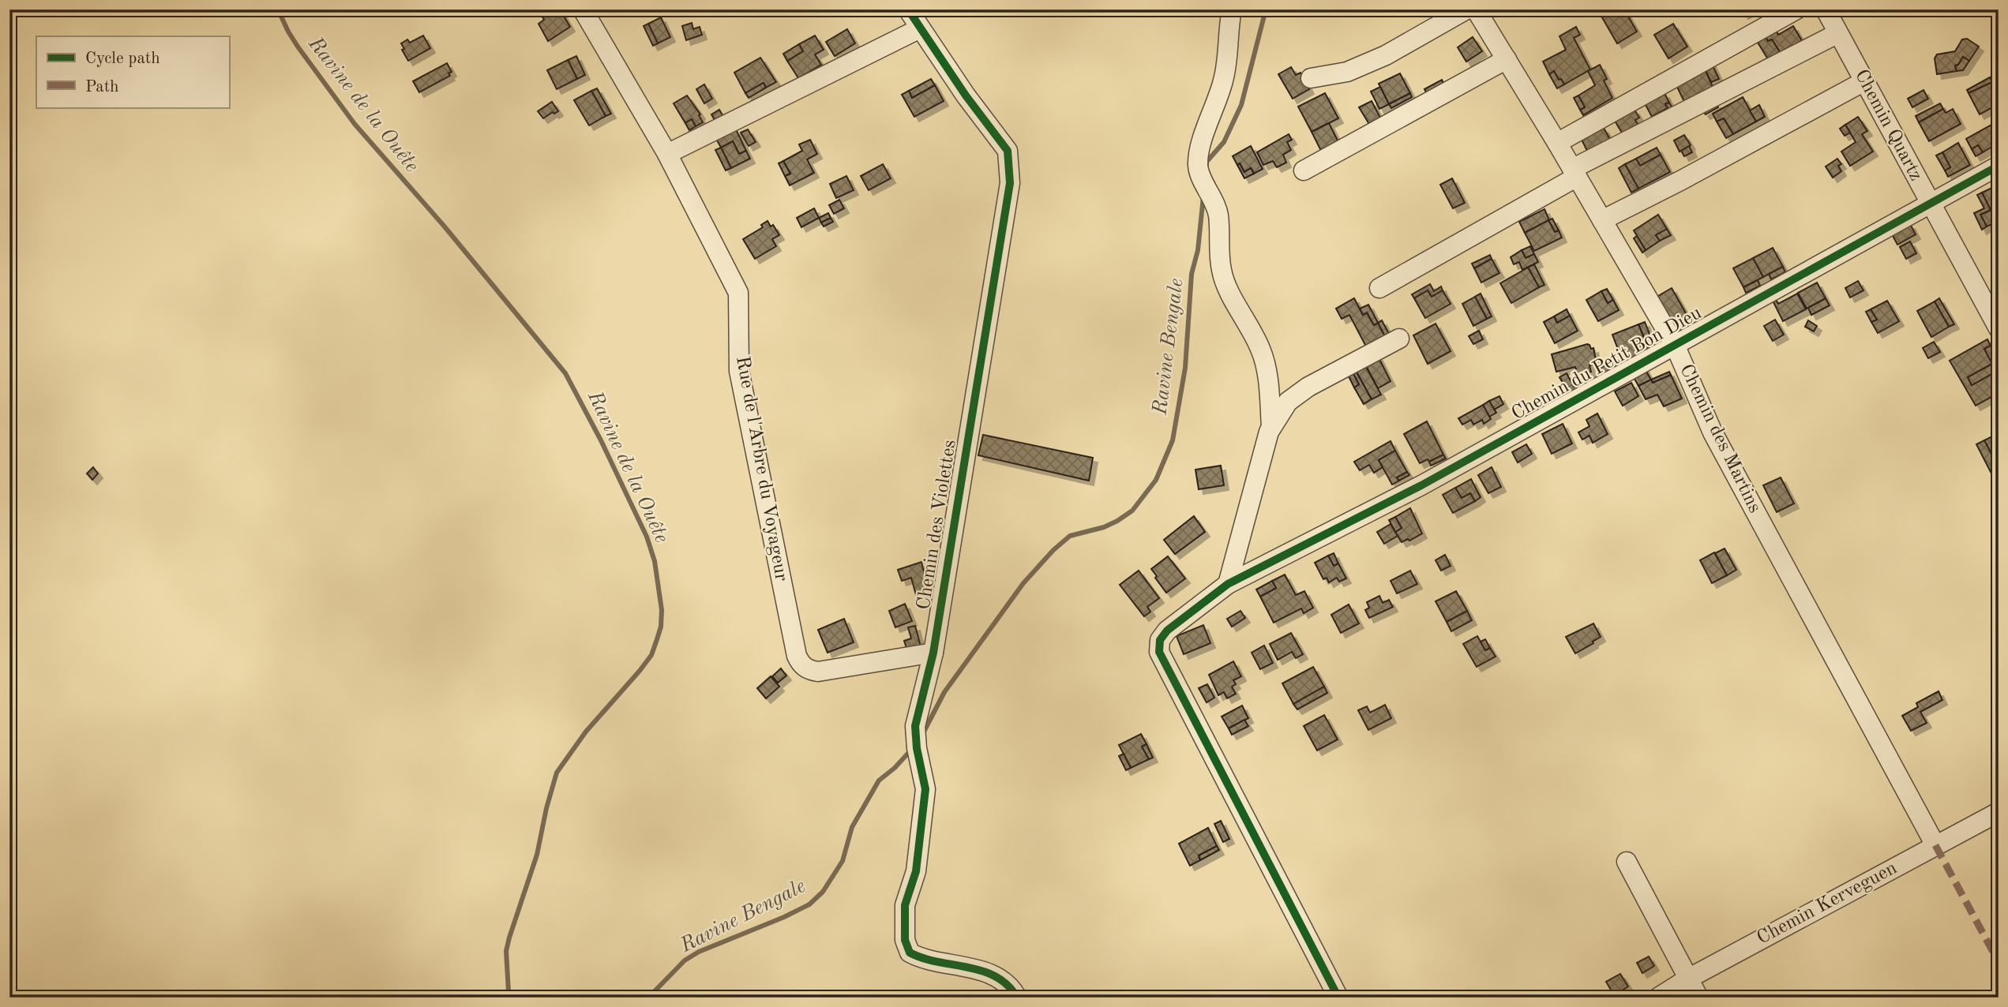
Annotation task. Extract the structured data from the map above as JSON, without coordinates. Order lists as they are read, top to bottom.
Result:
{
  "streets": {
    "street": [
      "Chemin Quartz",
      "Chemin du Petit Bon Dieu",
      "Chemin des Martins",
      "Rue de l'Arbre du Voyageur",
      "Chemin des Violettes",
      "Chemin Kerveguen"
    ]
  },
  "crossings": [
    ["Chemin Quartz", "Chemin du Petit Bon Dieu"],
    ["Chemin du Petit Bon Dieu", "Chemin des Martins"],
    ["Chemin des Martins", "Chemin Kerveguen"],
    ["Rue de l'Arbre du Voyageur", "Chemin des Violettes"]
  ],
  "water": ["Ravine de la Ouête", "Ravine Bengale"],
  "legend": ["Cycle path", "Path"]
}
